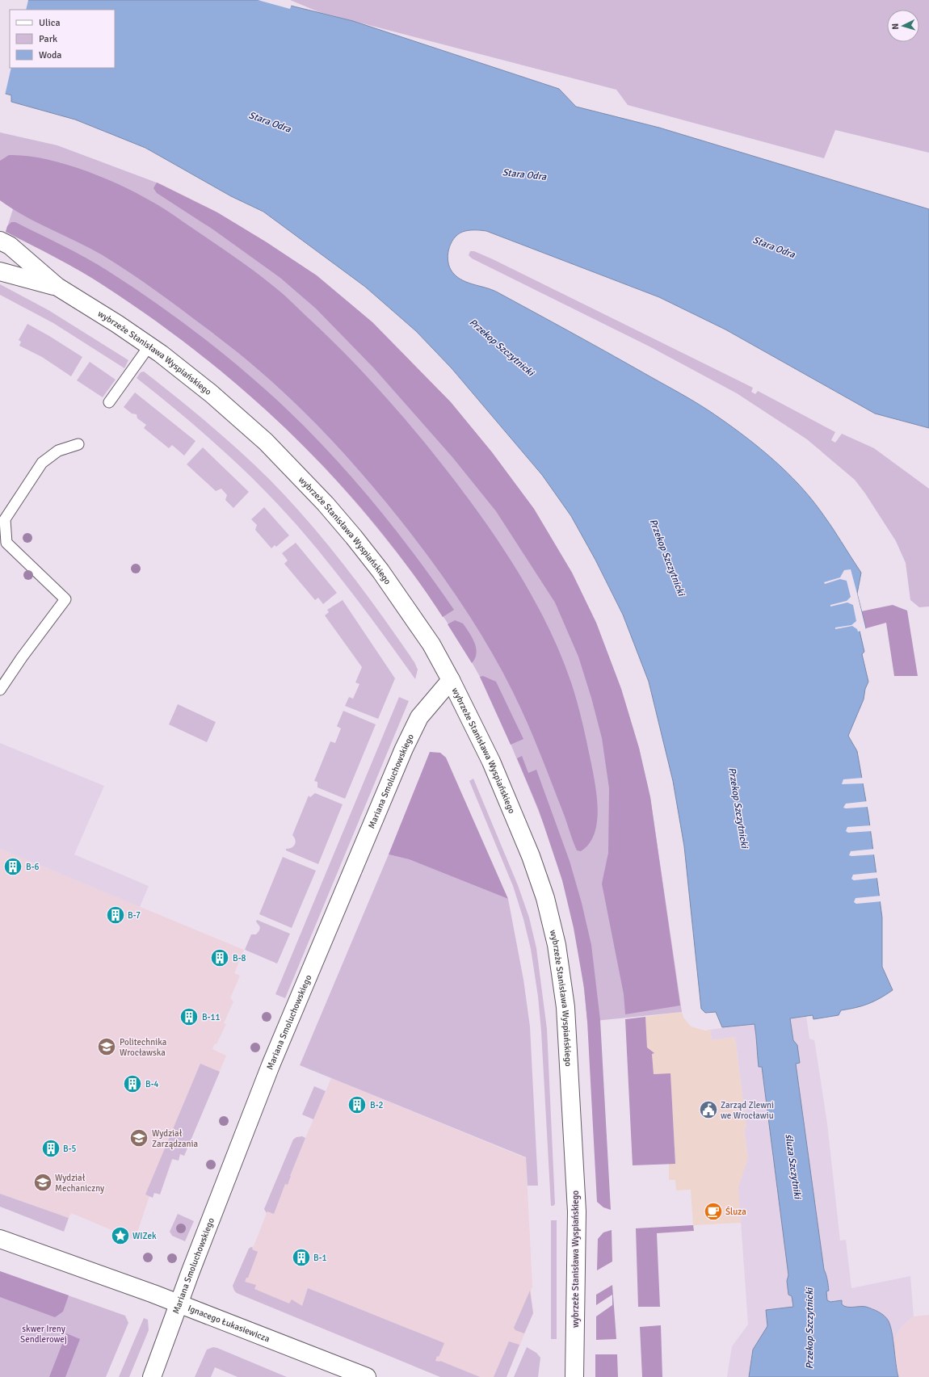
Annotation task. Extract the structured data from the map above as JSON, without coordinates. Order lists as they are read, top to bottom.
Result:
{
  "streets": {
    "street": ["wybrzeże Stanisława Wyspiańskiego", "Mariana Smoluchowskiego", "Ignacego Łukasiewicza"]
  },
  "crossings": [
    ["wybrzeże Stanisława Wyspiańskiego", "Mariana Smoluchowskiego"],
    ["Mariana Smoluchowskiego", "Ignacego Łukasiewicza"]
  ],
  "water": ["Stara Odra", "Przekop Szczytnicki", "śluza Szczytniki"],
  "parks": ["skwer Ireny Sendlerowej"],
  "places": {
    "building": [
      "B-6",
      "B-7",
      "B-8",
      "B-11",
      "B-4",
      "B-2",
      "B-5",
      "B-1"
    ],
    "school or university": ["Politechnika Wrocławska", "Wydział Zarządzania", "Wydział Mechaniczny"],
    "public building": ["Zarząd Zlewni we Wrocławiu"],
    "cafe": ["Śluza"],
    "place": ["WIZek"]
  },
  "legend": ["Ulica", "Park", "Woda"],
  "north": "left"
}
